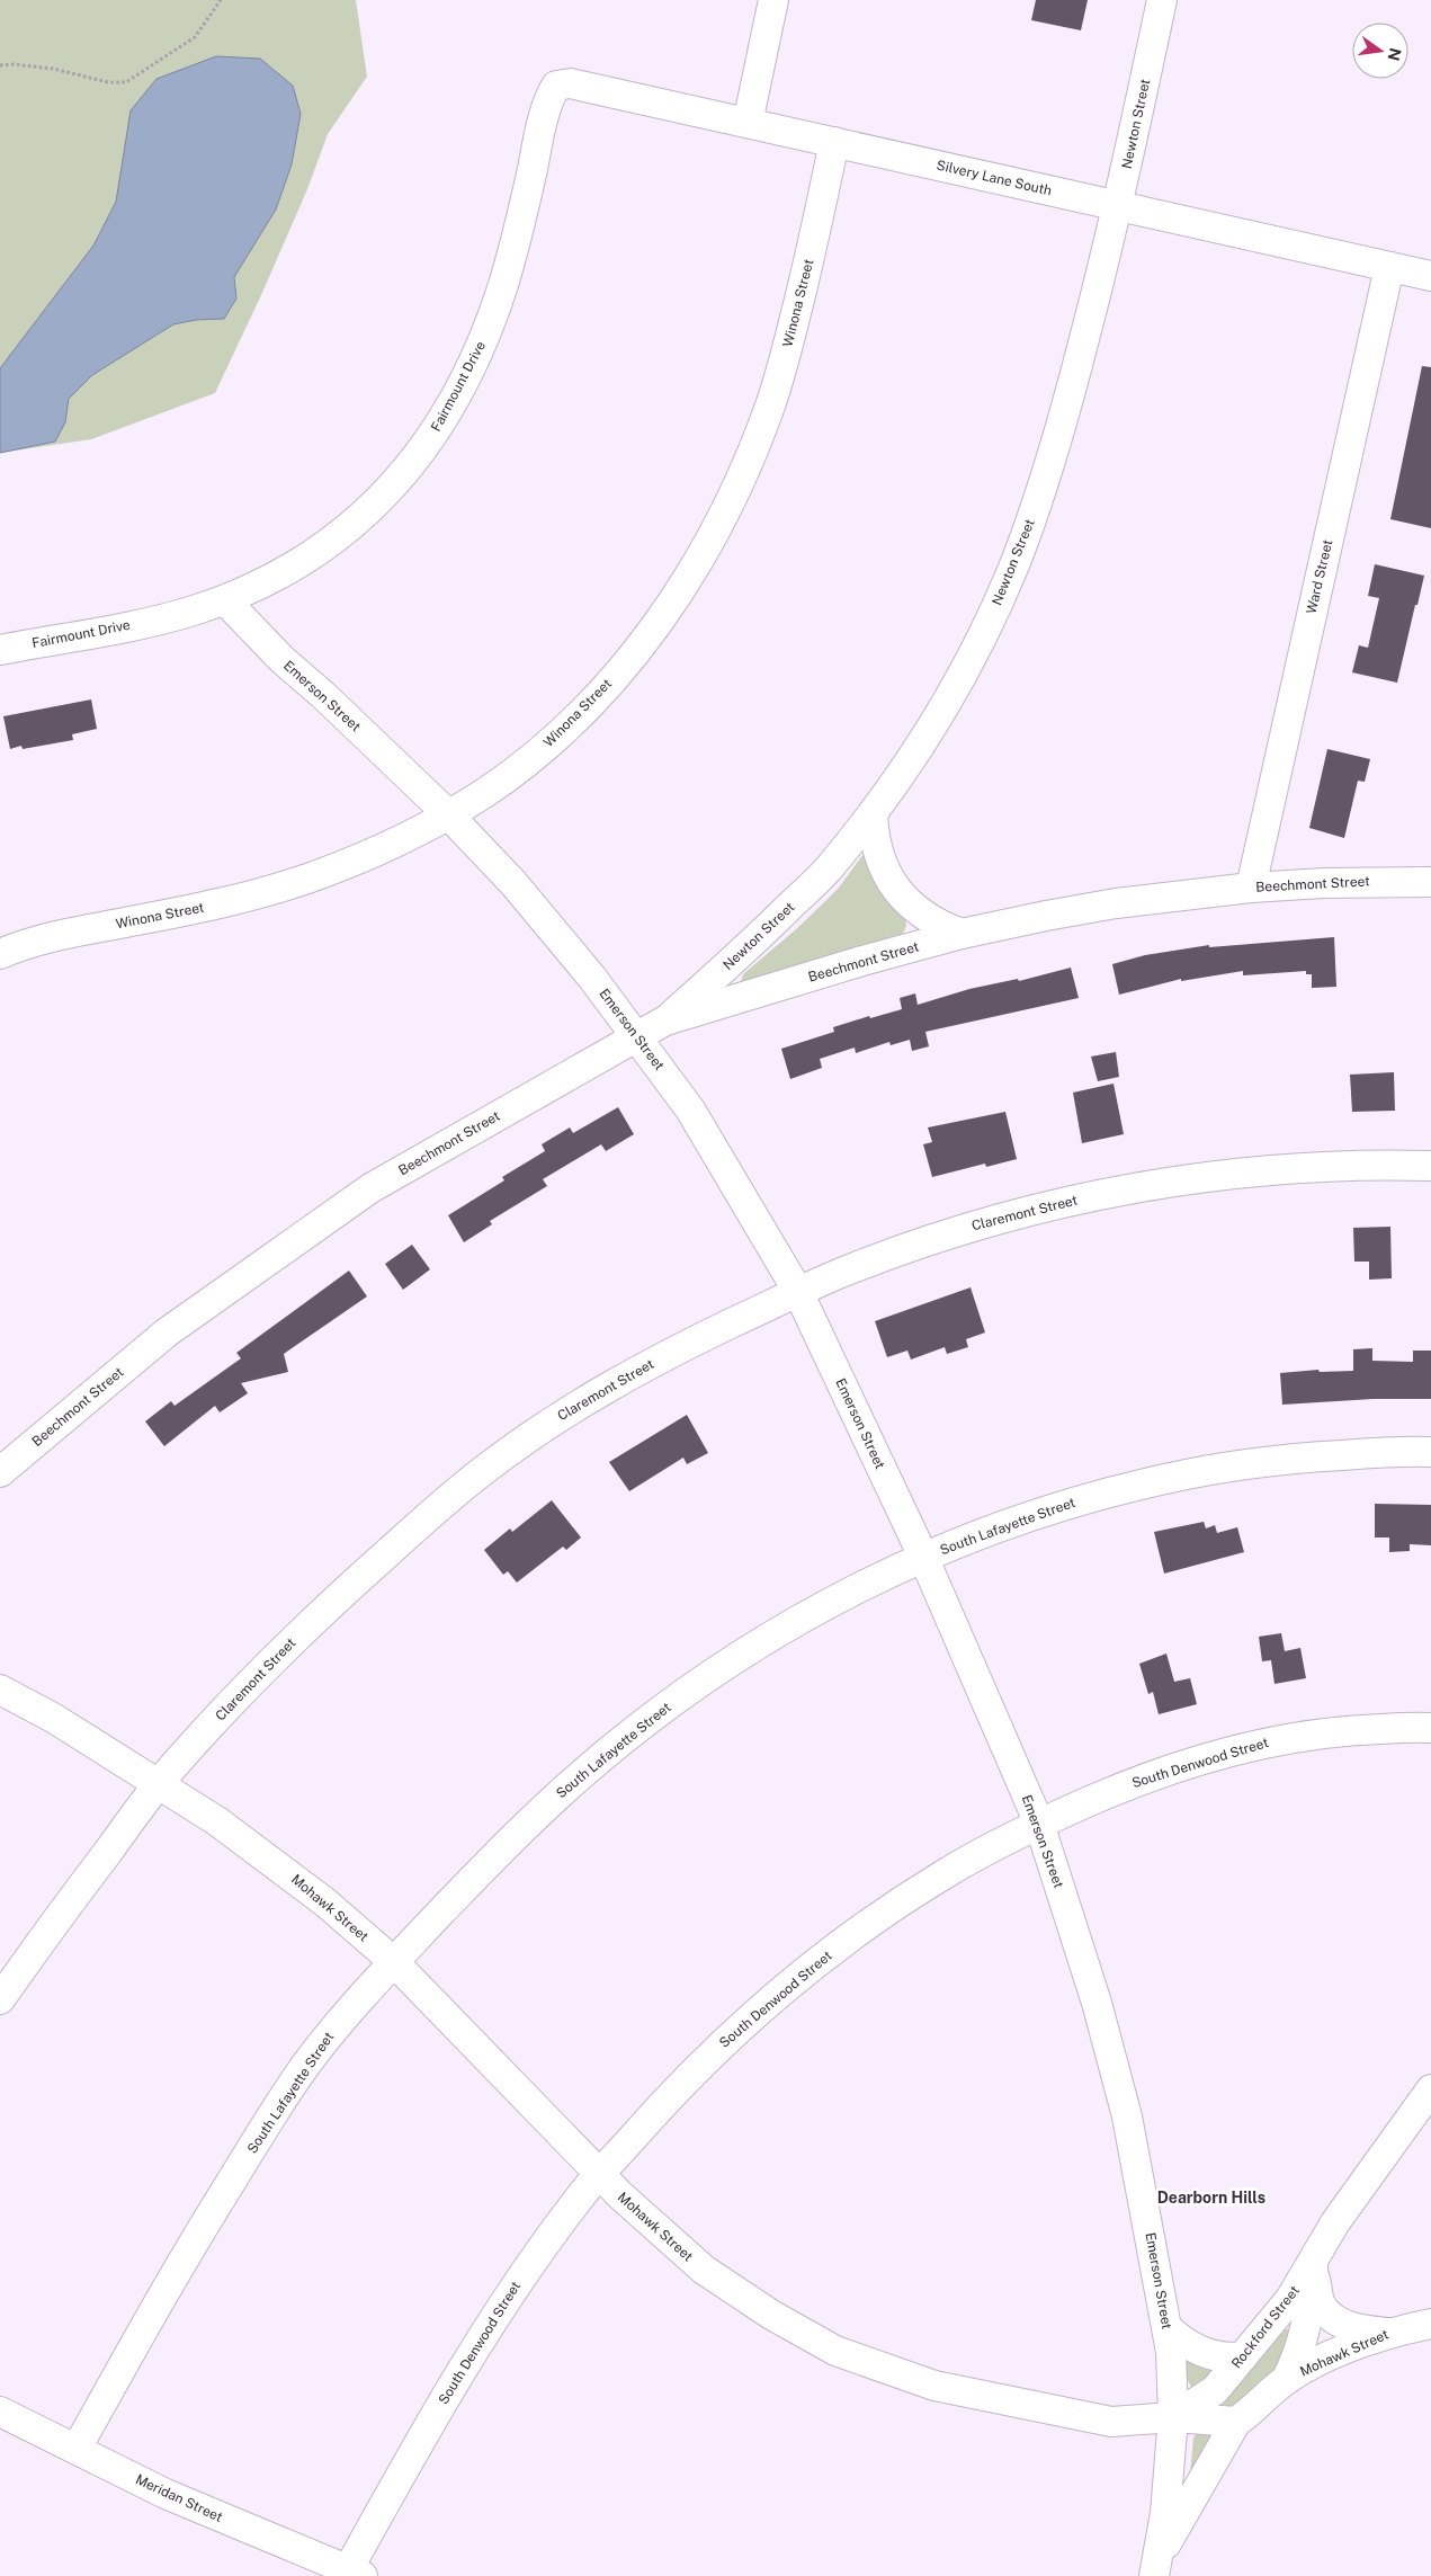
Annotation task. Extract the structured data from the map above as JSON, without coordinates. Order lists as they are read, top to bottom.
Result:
{
  "streets": {
    "street": [
      "Newton Street",
      "Silvery Lane South",
      "Winona Street",
      "Fairmount Drive",
      "Ward Street",
      "Emerson Street",
      "Beechmont Street",
      "Claremont Street",
      "South Lafayette Street",
      "South Denwood Street",
      "Mohawk Street",
      "Rockford Street",
      "Meridan Street"
    ]
  },
  "crossings": [
    ["Newton Street", "Silvery Lane South"],
    ["Newton Street", "Beechmont Street"],
    ["Silvery Lane South", "Winona Street"],
    ["Silvery Lane South", "Fairmount Drive"],
    ["Silvery Lane South", "Ward Street"],
    ["Winona Street", "Emerson Street"],
    ["Fairmount Drive", "Emerson Street"],
    ["Ward Street", "Beechmont Street"],
    ["Emerson Street", "Beechmont Street"],
    ["Emerson Street", "Claremont Street"],
    ["Emerson Street", "South Lafayette Street"],
    ["Emerson Street", "South Denwood Street"],
    ["Emerson Street", "Mohawk Street"],
    ["Emerson Street", "Rockford Street"],
    ["Claremont Street", "Mohawk Street"],
    ["South Lafayette Street", "Mohawk Street"],
    ["South Lafayette Street", "Meridan Street"],
    ["South Denwood Street", "Mohawk Street"],
    ["South Denwood Street", "Meridan Street"],
    ["Mohawk Street", "Rockford Street"]
  ],
  "districts": ["Dearborn Hills"],
  "north": "right"
}
